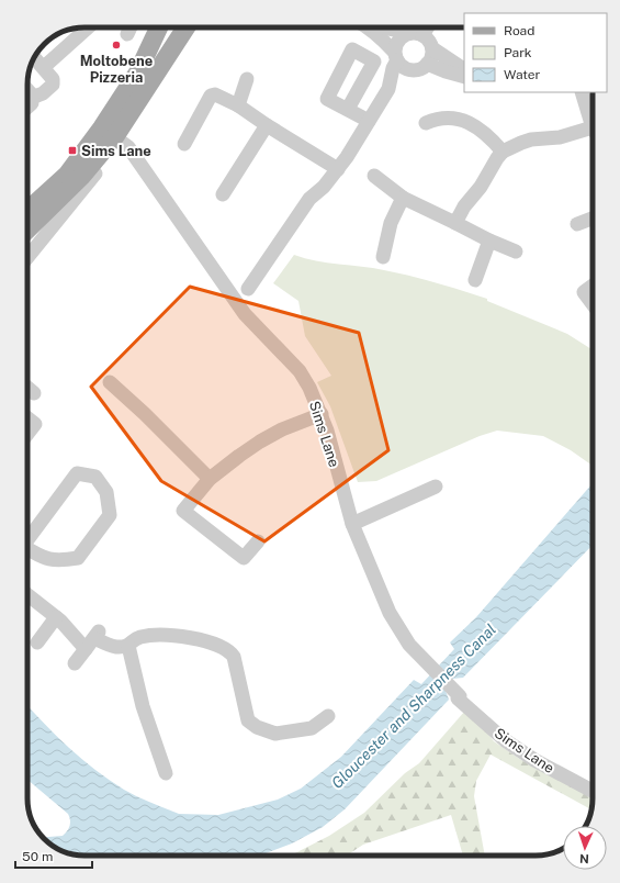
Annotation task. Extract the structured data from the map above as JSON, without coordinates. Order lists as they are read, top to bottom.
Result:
{
  "streets": {
    "street": ["Sims Lane"]
  },
  "water": ["Gloucester and Sharpness Canal"],
  "places": {
    "other": ["Moltobene Pizzeria"],
    "transit": ["Sims Lane"]
  },
  "legend": ["Road", "Park", "Water"],
  "scale_bar": "50 m",
  "north": "bottom"
}
